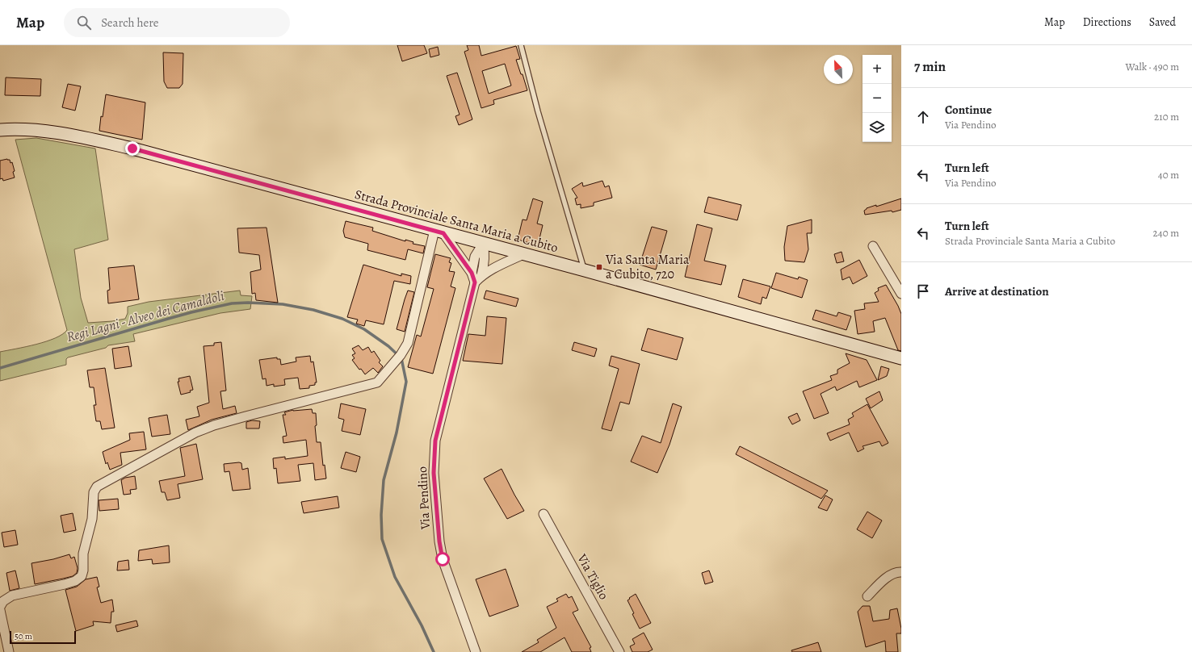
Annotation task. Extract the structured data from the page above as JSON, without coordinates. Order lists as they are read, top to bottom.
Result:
{
  "streets": {
    "main road": ["Strada Provinciale Santa Maria a Cubito"],
    "street": ["Via Pendino", "Via Tiglio"]
  },
  "crossings": [
    ["Strada Provinciale Santa Maria a Cubito", "Via Pendino"]
  ],
  "water": ["Regi Lagni - Alveo dei Camaldoli"],
  "places": {
    "transit": ["Via Santa Maria a Cubito, 720"]
  },
  "scale_bar": "50 m",
  "north": "top left",
  "page": {
    "header": "Map",
    "search": "Search here",
    "nav": ["Map", "Directions", "Saved"],
    "heading": ["7 min", "Walk · 490 m"],
    "map_buttons": ["+", "−"],
    "list": [
      ["Continue", "Via Pendino", "210 m"],
      ["Turn left", "Via Pendino", "40 m"],
      ["Turn left", "Strada Provinciale Santa Maria a Cubito", "240 m"],
      "Arrive at destination"
    ],
    "scale": "50 m"
  }
}
